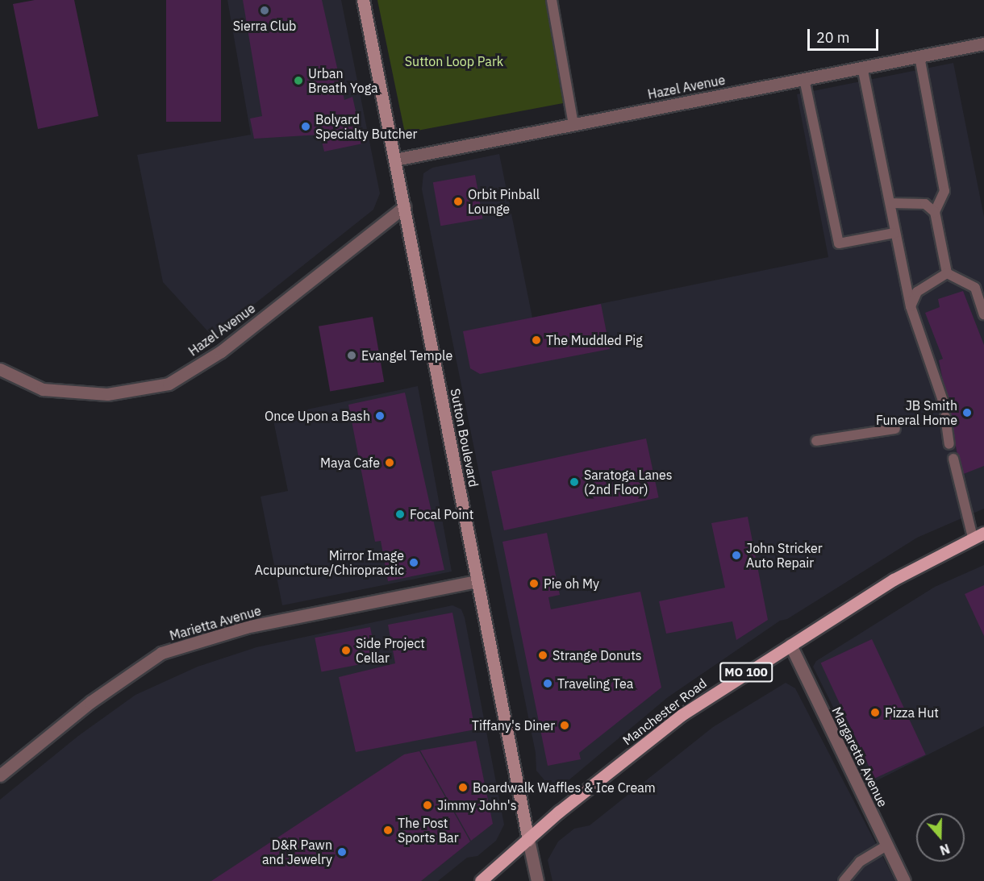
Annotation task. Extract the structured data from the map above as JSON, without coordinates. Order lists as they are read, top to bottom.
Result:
{
  "streets": {
    "main road": ["MO 100", "Manchester Road"],
    "street": [
      "Hazel Avenue",
      "Sutton Boulevard",
      "Marietta Avenue",
      "Margarette Avenue"
    ]
  },
  "crossings": [
    ["Hazel Avenue", "Sutton Boulevard"],
    ["Sutton Boulevard", "Marietta Avenue"],
    ["Sutton Boulevard", "Manchester Road"],
    ["Manchester Road", "Margarette Avenue"]
  ],
  "parks": ["Sutton Loop Park"],
  "places": [
    "Sierra Club",
    "Urban Breath Yoga",
    "Bolyard Specialty Butcher",
    "Orbit Pinball Lounge",
    "The Muddled Pig",
    "Evangel Temple",
    "JB Smith Funeral Home",
    "Once Upon a Bash",
    "Maya Cafe",
    "Saratoga Lanes (2nd Floor)",
    "Focal Point",
    "John Stricker Auto Repair",
    "Mirror Image Acupuncture/Chiropractic",
    "Pie oh My",
    "Side Project Cellar",
    "Strange Donuts",
    "Traveling Tea",
    "Pizza Hut",
    "Tiffany's Diner",
    "Boardwalk Waffles & Ice Cream",
    "Jimmy John's",
    "The Post Sports Bar",
    "D&R Pawn and Jewelry"
  ],
  "scale_bar": "20 m",
  "north": "bottom"
}
